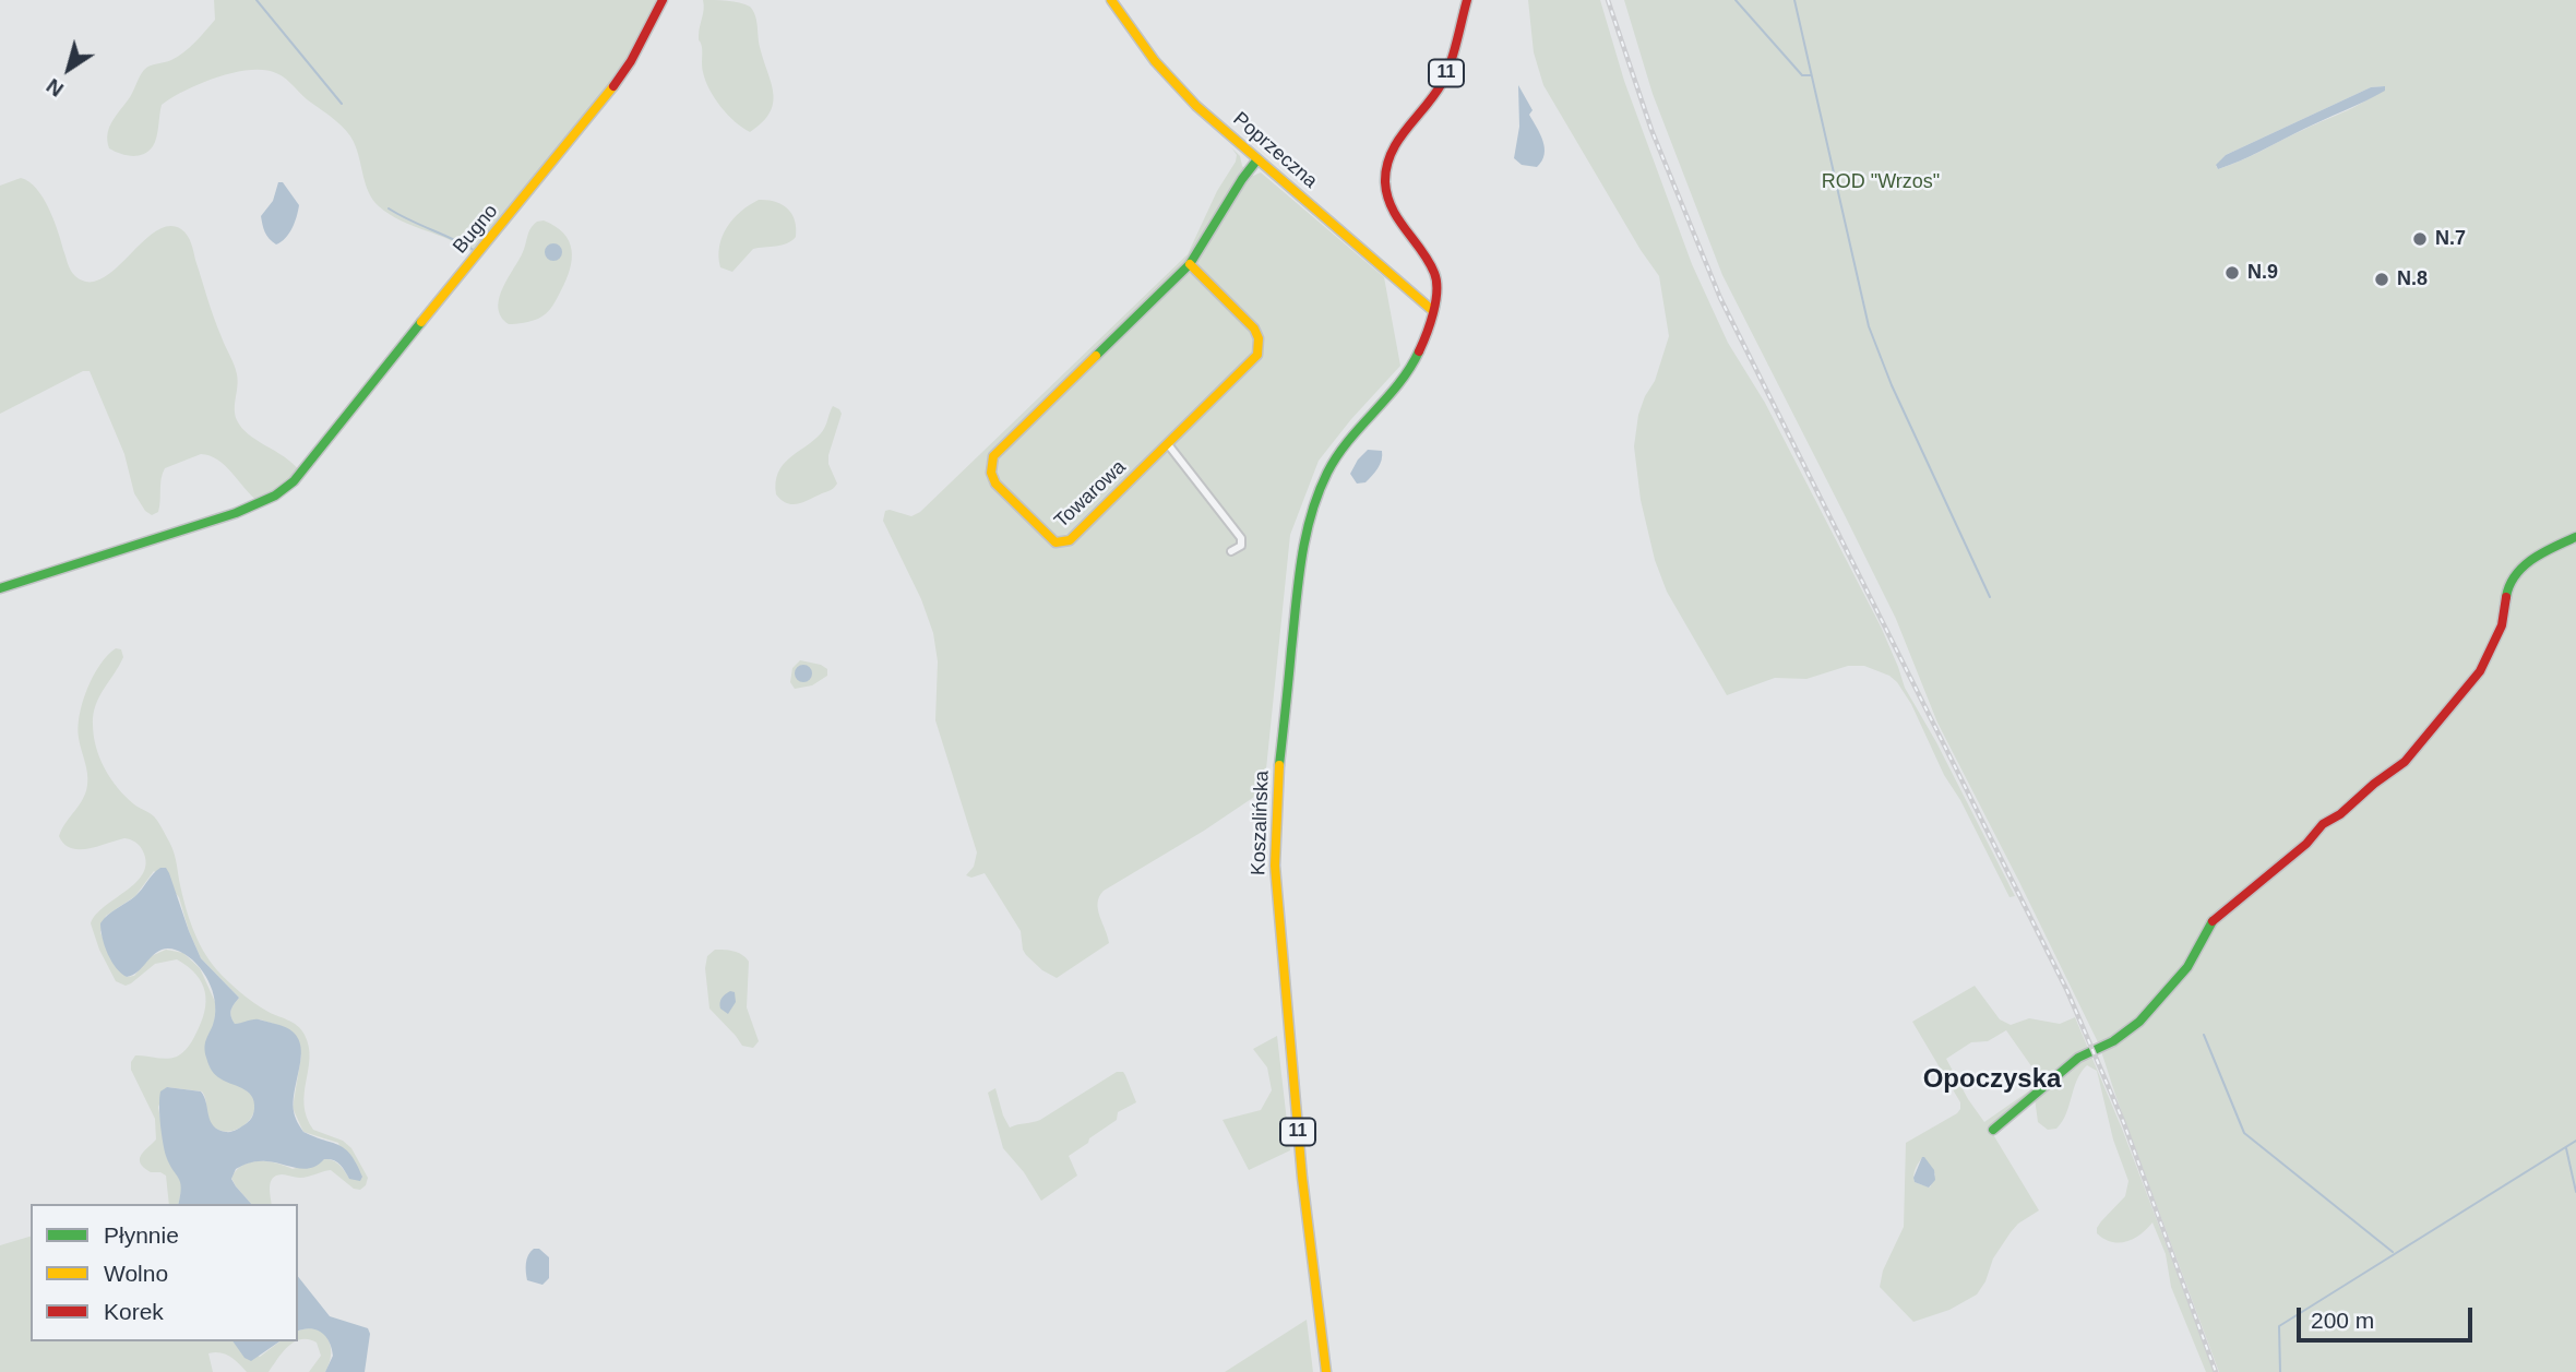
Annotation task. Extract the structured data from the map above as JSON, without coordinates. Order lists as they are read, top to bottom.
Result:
{
  "streets": {
    "main road": [
      "11",
      "Poprzeczna",
      "Bugno",
      "Towarowa",
      "Koszalińska"
    ]
  },
  "crossings": [
    ["11", "Poprzeczna"],
    ["11", "Koszalińska"],
    ["Poprzeczna", "Koszalińska"]
  ],
  "districts": ["Opoczyska"],
  "parks": ["ROD \"Wrzos\""],
  "places": ["N.7", "N.9", "N.8"],
  "legend": ["Płynnie", "Wolno", "Korek"],
  "scale_bar": "200 m",
  "north": "bottom left"
}
